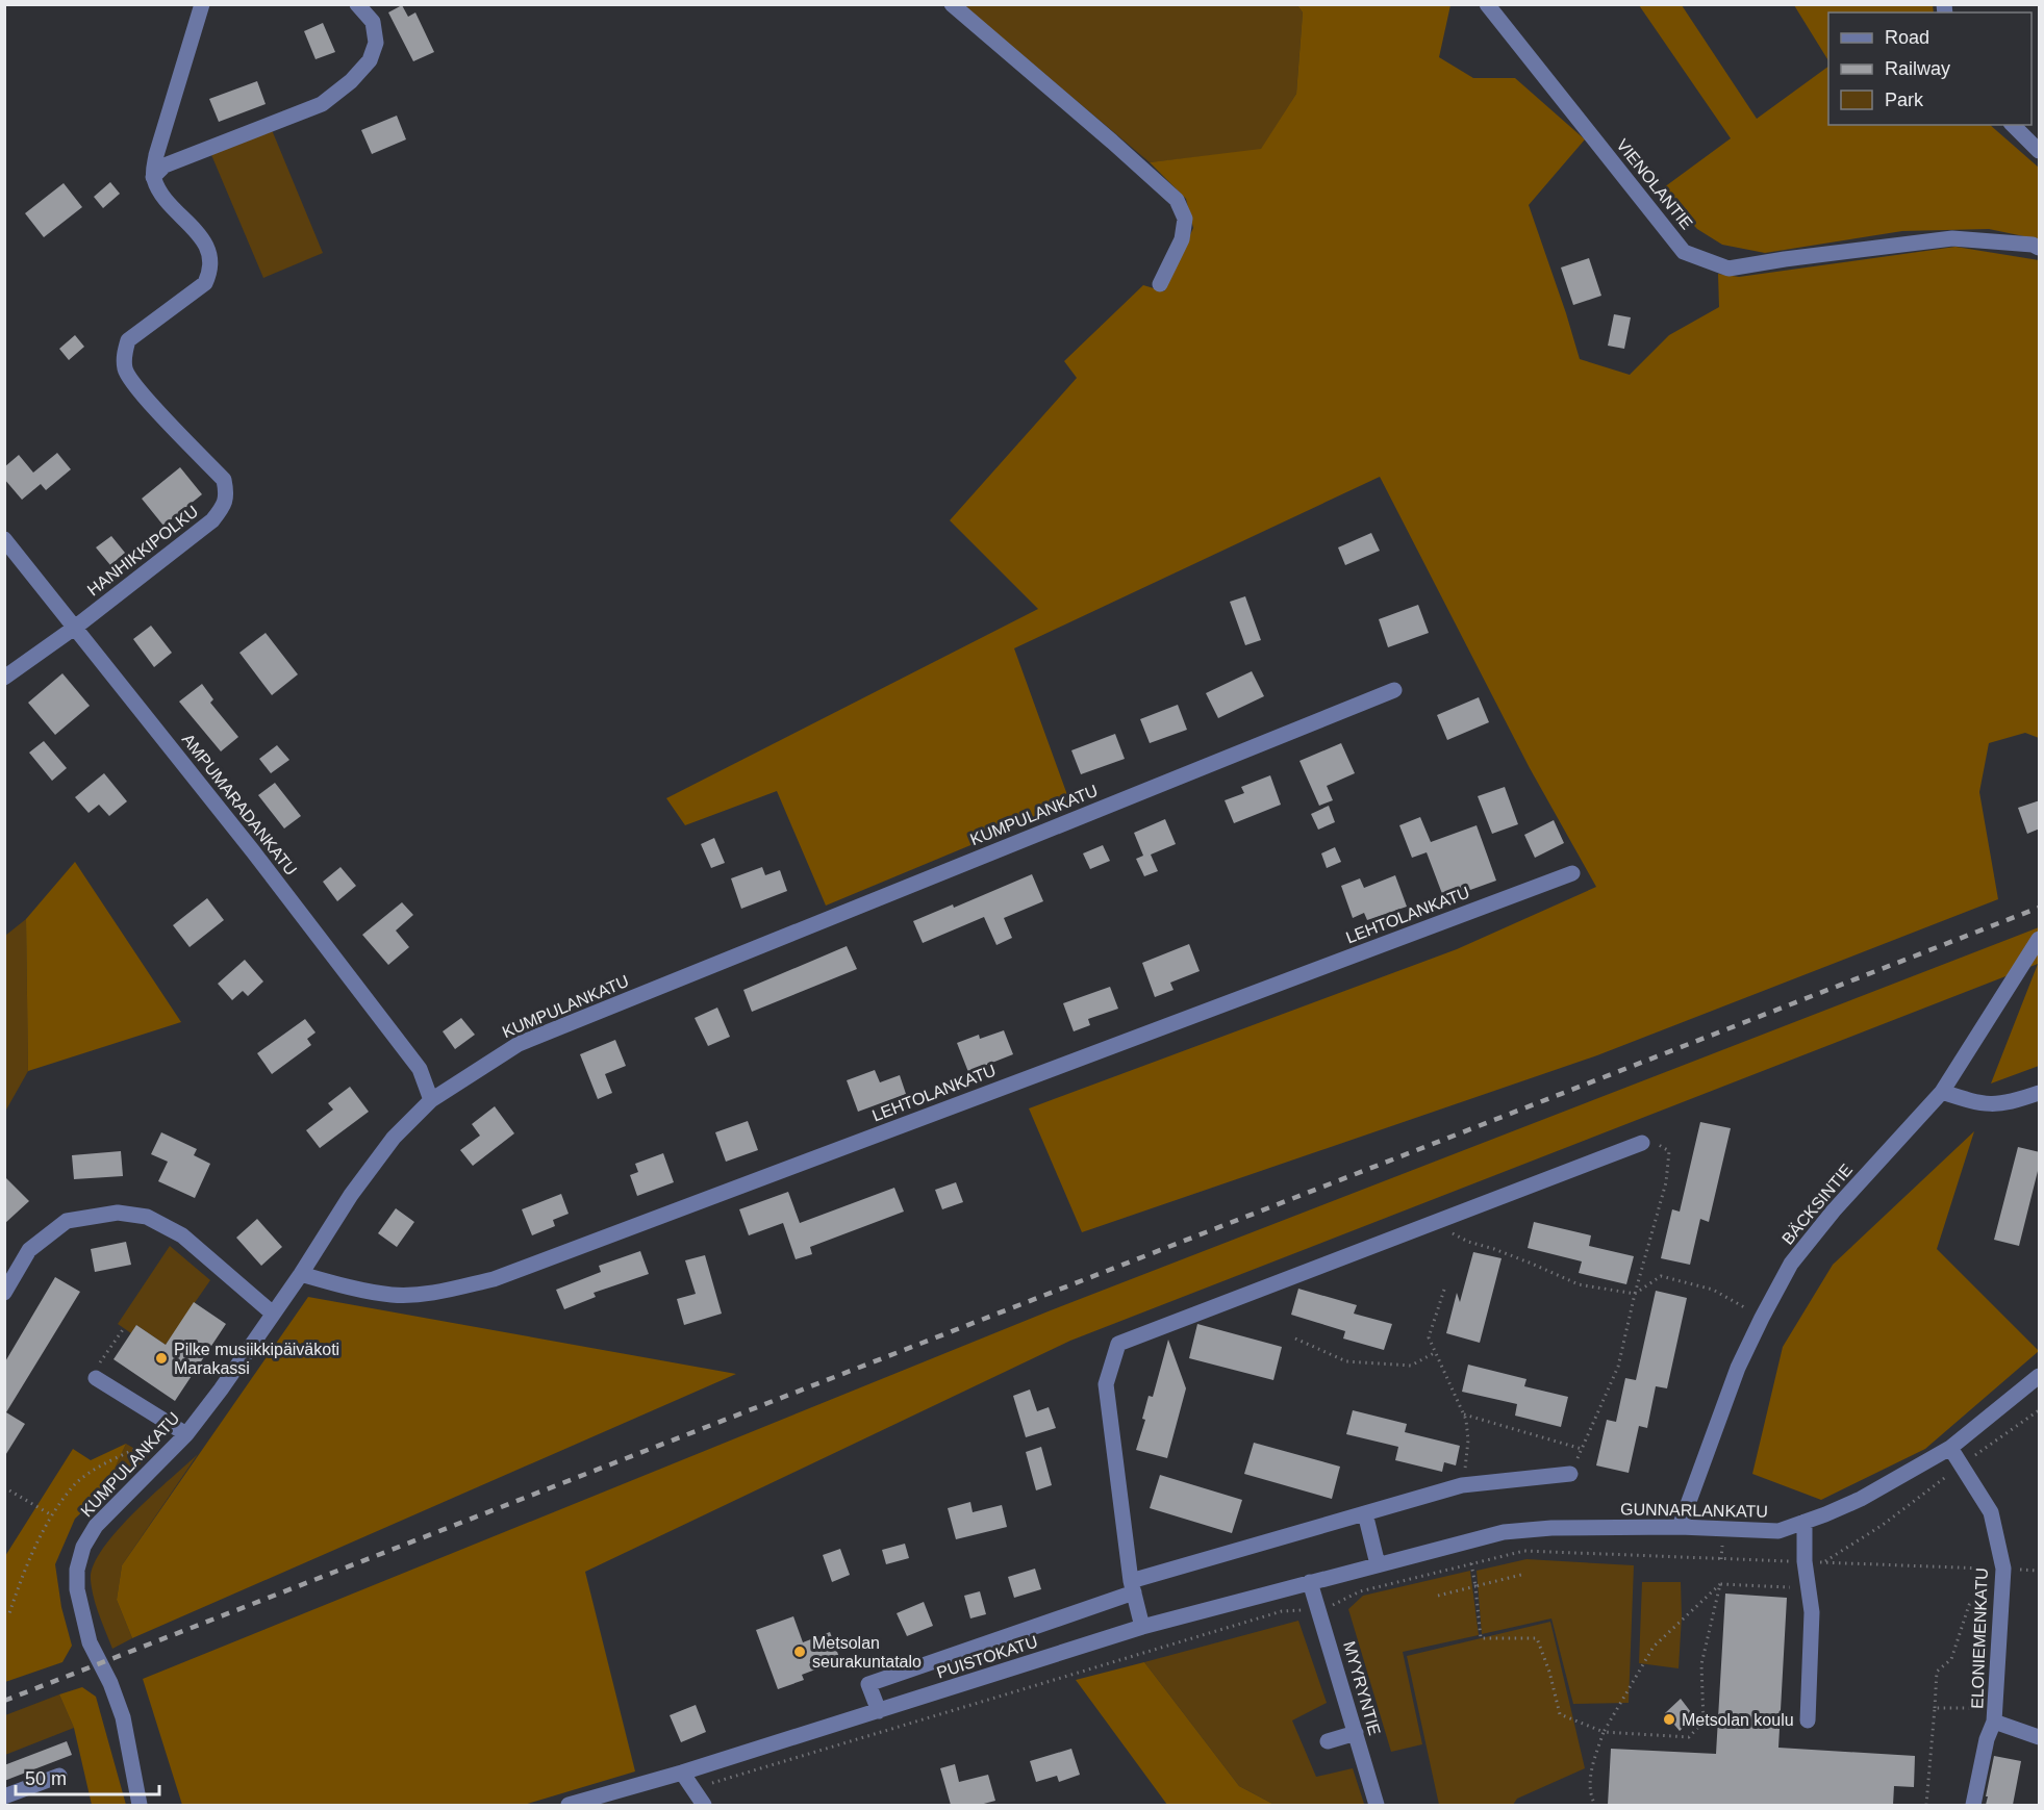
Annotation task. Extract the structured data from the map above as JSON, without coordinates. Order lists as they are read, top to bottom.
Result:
{
  "streets": {
    "street": [
      "VIENOLANTIE",
      "HANHIKKIPOLKU",
      "AMPUMARADANKATU",
      "KUMPULANKATU",
      "LEHTOLANKATU",
      "BÄCKSINTIE",
      "GUNNARLANKATU",
      "ELONIEMENKATU",
      "PUISTOKATU",
      "MYYRYNTIE"
    ]
  },
  "crossings": [
    ["HANHIKKIPOLKU", "AMPUMARADANKATU"],
    ["AMPUMARADANKATU", "KUMPULANKATU"],
    ["KUMPULANKATU", "LEHTOLANKATU"],
    ["BÄCKSINTIE", "GUNNARLANKATU"],
    ["GUNNARLANKATU", "ELONIEMENKATU"],
    ["GUNNARLANKATU", "PUISTOKATU"],
    ["GUNNARLANKATU", "MYYRYNTIE"],
    ["PUISTOKATU", "MYYRYNTIE"]
  ],
  "places": ["Pilke musiikkipäiväkoti Marakassi", "Metsolan seurakuntatalo", "Metsolan koulu"],
  "legend": ["Road", "Railway", "Park"],
  "scale_bar": "50 m"
}
